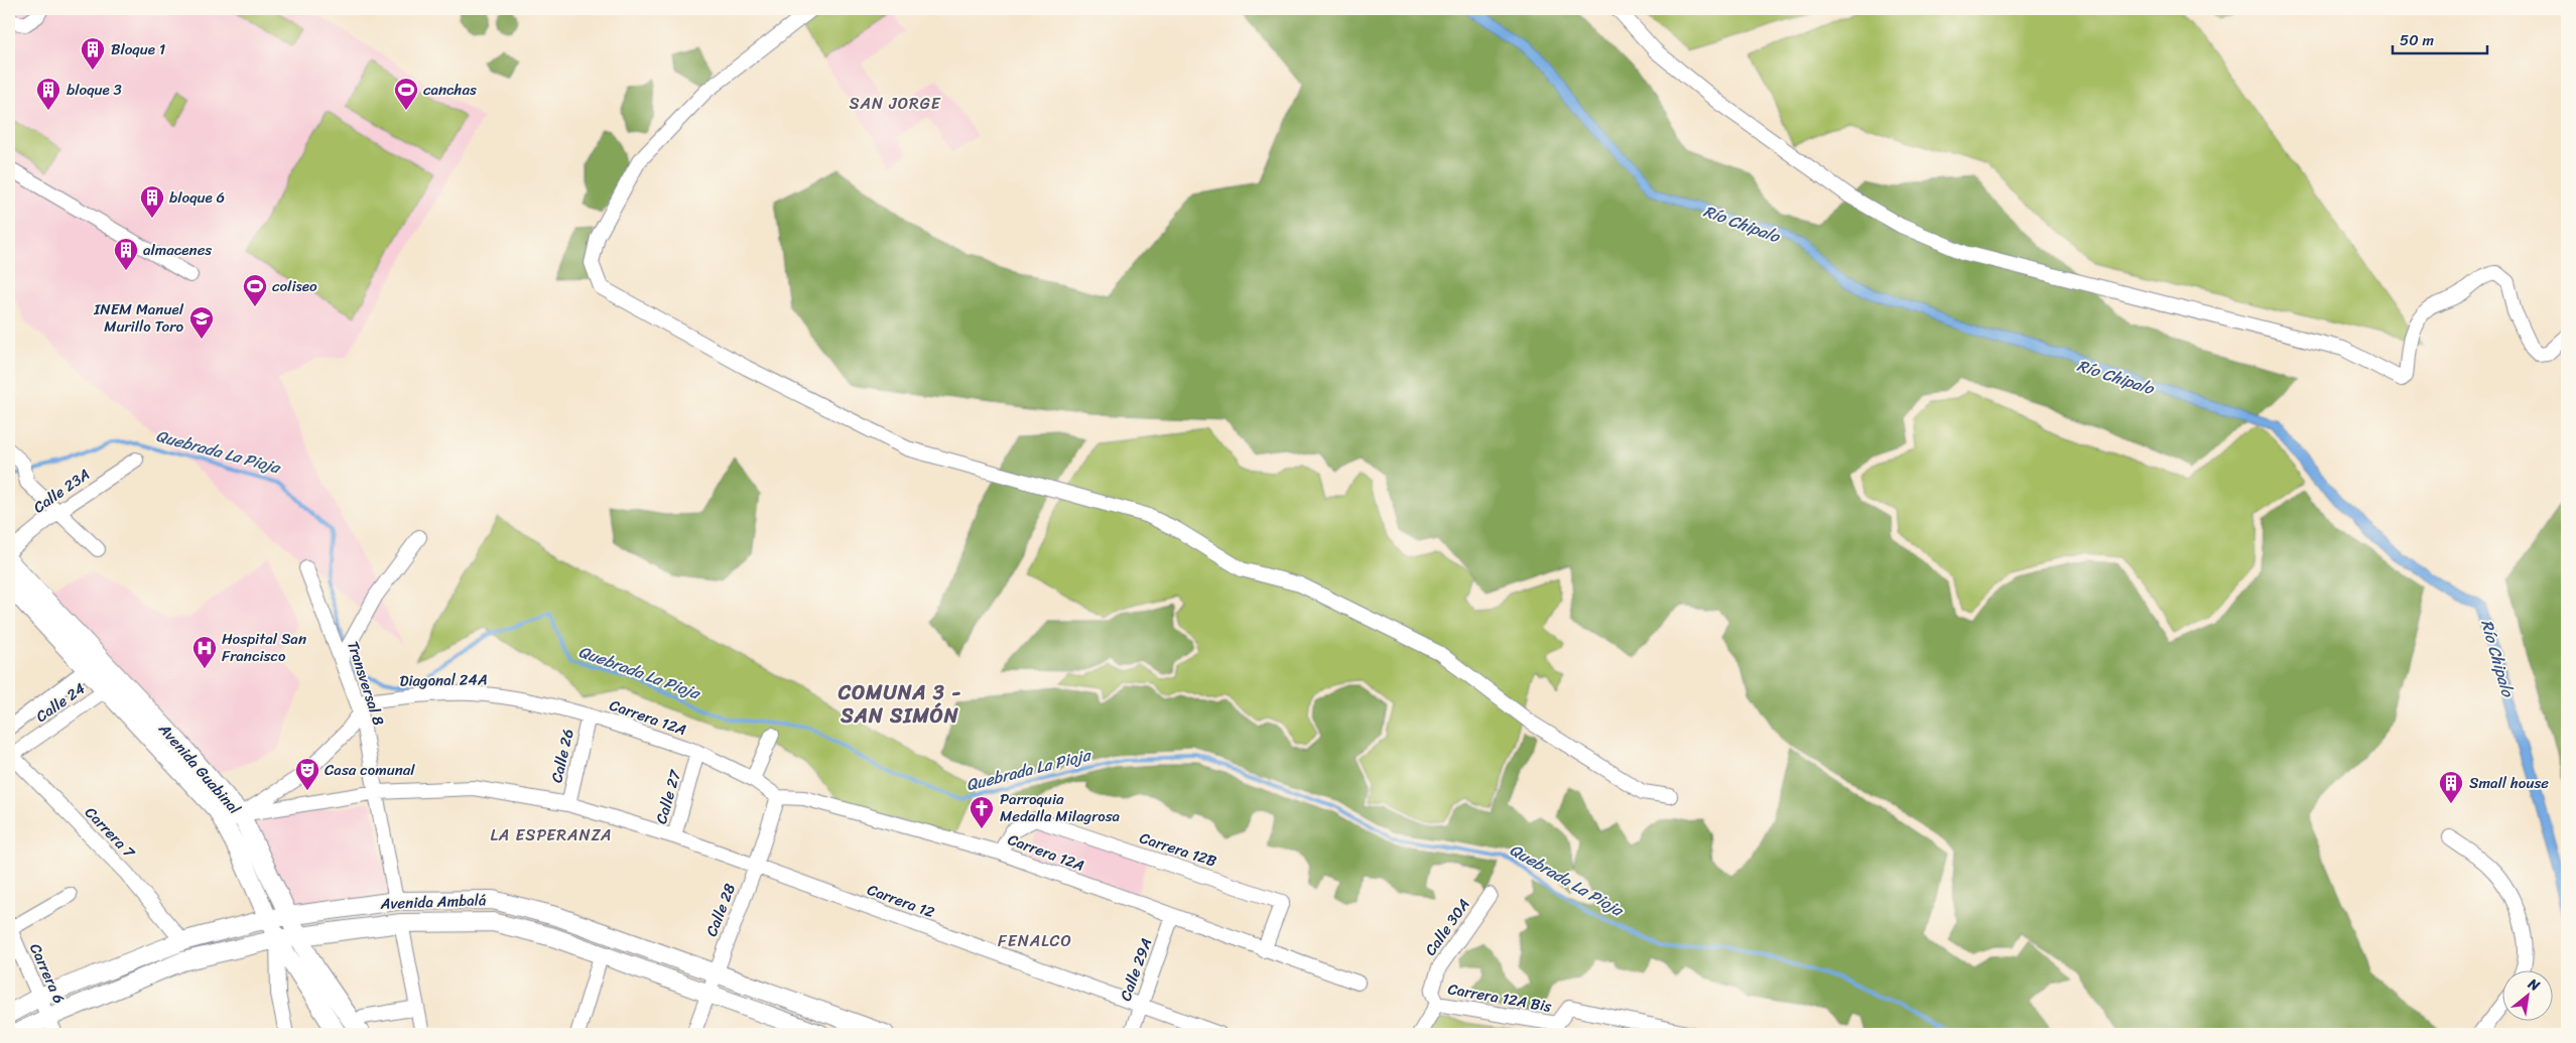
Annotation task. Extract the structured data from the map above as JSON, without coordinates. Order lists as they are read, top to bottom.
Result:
{
  "streets": {
    "main road": ["Avenida Guabinal", "Avenida Ambalá"],
    "street": [
      "Calle 23A",
      "Diagonal 24A",
      "Transversal 8",
      "Calle 24",
      "Carrera 12A",
      "Calle 26",
      "Calle 27",
      "Carrera 7",
      "Carrera 12B",
      "Carrera 12",
      "Calle 28",
      "Calle 30A",
      "Calle 29A",
      "Carrera 6",
      "Carrera 12A Bis"
    ]
  },
  "crossings": [
    ["Diagonal 24A", "Transversal 8"],
    ["Diagonal 24A", "Carrera 12A"],
    ["Diagonal 24A", "Calle 26"],
    ["Transversal 8", "Carrera 12"],
    ["Transversal 8", "Avenida Ambalá"],
    ["Calle 24", "Avenida Guabinal"],
    ["Calle 24", "Carrera 7"],
    ["Carrera 12A", "Calle 26"],
    ["Carrera 12A", "Calle 27"],
    ["Carrera 12A", "Carrera 12B"],
    ["Carrera 12A", "Calle 28"],
    ["Carrera 12A", "Calle 29A"],
    ["Calle 26", "Carrera 12"],
    ["Avenida Guabinal", "Carrera 12"],
    ["Avenida Guabinal", "Avenida Ambalá"],
    ["Calle 27", "Carrera 12"],
    ["Carrera 7", "Avenida Ambalá"],
    ["Carrera 12", "Calle 28"],
    ["Carrera 12", "Calle 29A"],
    ["Avenida Ambalá", "Calle 28"],
    ["Avenida Ambalá", "Carrera 6"],
    ["Calle 30A", "Carrera 12A Bis"]
  ],
  "districts": [
    "SAN JORGE",
    "COMUNA 3 - SAN SIMÓN",
    "LA ESPERANZA",
    "FENALCO"
  ],
  "water": ["Río Chipalo", "Quebrada La Pioja"],
  "places": {
    "building": [
      "Bloque 1",
      "bloque 3",
      "bloque 6",
      "almacenes",
      "Small house"
    ],
    "sports": ["canchas", "coliseo"],
    "school or university": ["INEM Manuel Murillo Toro"],
    "hospital": ["Hospital San Francisco"],
    "theatre": ["Casa comunal"],
    "church": ["Parroquia Medalla Milagrosa"]
  },
  "scale_bar": "50 m",
  "north": "top right"
}
